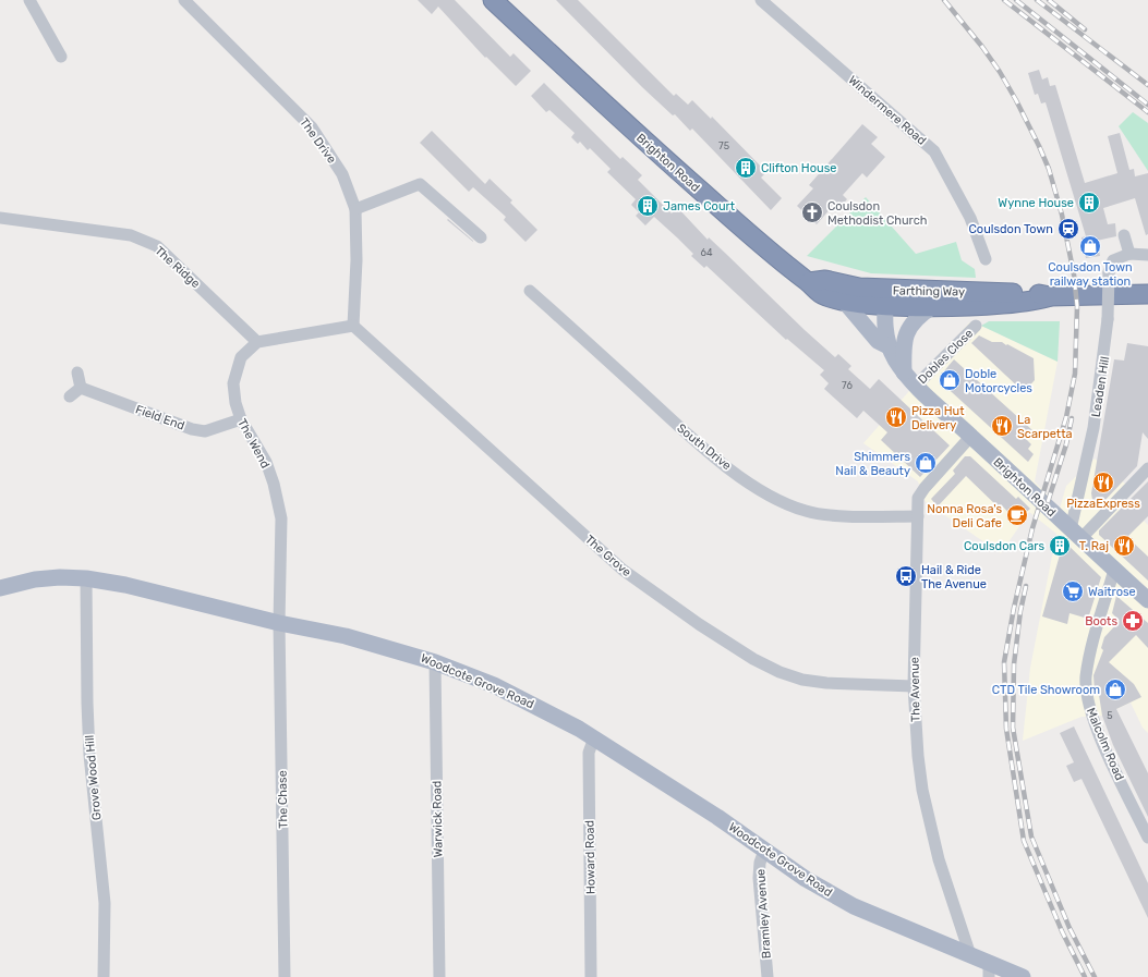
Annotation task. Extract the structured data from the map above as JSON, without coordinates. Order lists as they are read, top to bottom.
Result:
{
  "streets": {
    "highway": ["Brighton Road", "Farthing Way"],
    "main road": ["Woodcote Grove Road"],
    "street": [
      "Windermere Road",
      "The Drive",
      "The Ridge",
      "Dobles Close",
      "Leaden Hill",
      "Field End",
      "The Wend",
      "South Drive",
      "The Grove",
      "The Avenue",
      "Malcolm Road",
      "Grove Wood Hill",
      "The Chase",
      "Warwick Road",
      "Howard Road",
      "Bramley Avenue"
    ]
  },
  "crossings": [
    ["The Drive", "The Grove"],
    ["Brighton Road", "Farthing Way"],
    ["Brighton Road", "Dobles Close"],
    ["Brighton Road", "Leaden Hill"],
    ["Brighton Road", "The Avenue"],
    ["Brighton Road", "Malcolm Road"],
    ["The Ridge", "The Wend"],
    ["Field End", "The Wend"],
    ["The Wend", "Woodcote Grove Road"],
    ["The Wend", "The Chase"],
    ["South Drive", "The Avenue"],
    ["The Grove", "The Avenue"],
    ["Woodcote Grove Road", "The Avenue"],
    ["Woodcote Grove Road", "Grove Wood Hill"],
    ["Woodcote Grove Road", "The Chase"],
    ["Woodcote Grove Road", "Warwick Road"],
    ["Woodcote Grove Road", "Howard Road"],
    ["Woodcote Grove Road", "Bramley Avenue"]
  ],
  "places": {
    "building": [
      "Clifton House",
      "Wynne House",
      "James Court",
      "Coulsdon Cars"
    ],
    "church": ["Coulsdon Methodist Church"],
    "station": ["Coulsdon Town"],
    "shop": [
      "Coulsdon Town railway station",
      "Doble Motorcycles",
      "Shimmers Nail & Beauty",
      "CTD Tile Showroom"
    ],
    "restaurant": [
      "Pizza Hut Delivery",
      "La Scarpetta",
      "PizzaExpress",
      "T. Raj"
    ],
    "cafe": ["Nonna Rosa's Deli Cafe"],
    "bus stop": ["Hail & Ride The Avenue"],
    "supermarket": ["Waitrose"],
    "pharmacy": ["Boots"]
  },
  "house_numbers": [
    "75",
    "64",
    "76",
    "5"
  ]
}
